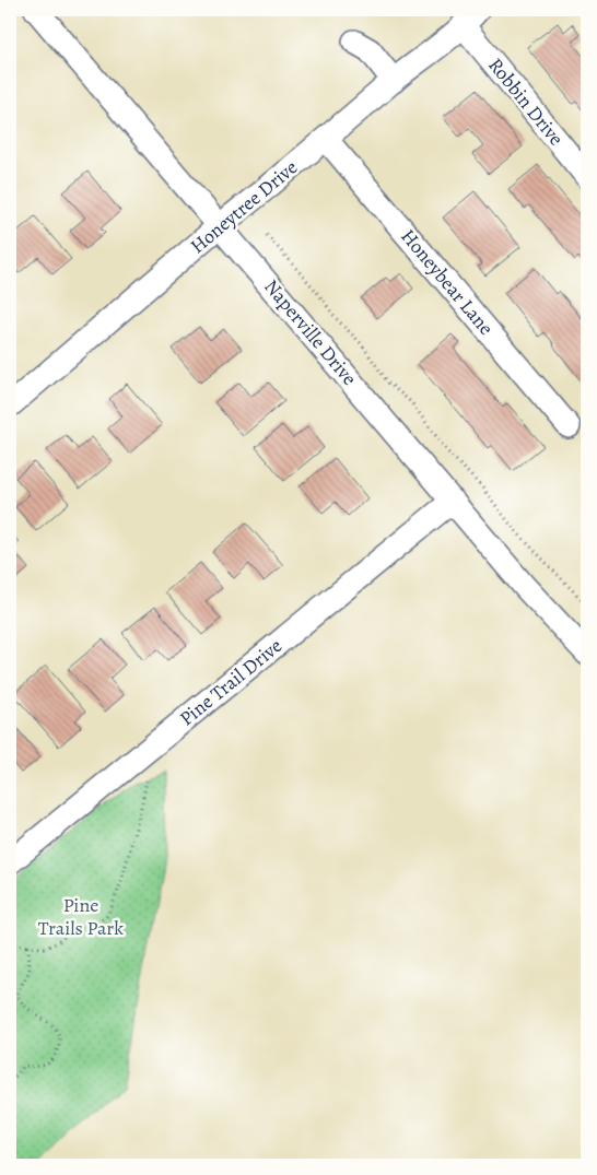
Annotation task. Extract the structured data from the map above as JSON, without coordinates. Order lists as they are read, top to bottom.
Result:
{
  "streets": {
    "street": [
      "Robbin Drive",
      "Honeytree Drive",
      "Honeybear Lane",
      "Naperville Drive",
      "Pine Trail Drive"
    ]
  },
  "crossings": [
    ["Robbin Drive", "Honeytree Drive"],
    ["Honeytree Drive", "Honeybear Lane"],
    ["Honeytree Drive", "Naperville Drive"],
    ["Naperville Drive", "Pine Trail Drive"]
  ],
  "parks": ["Pine Trails Park"]
}
